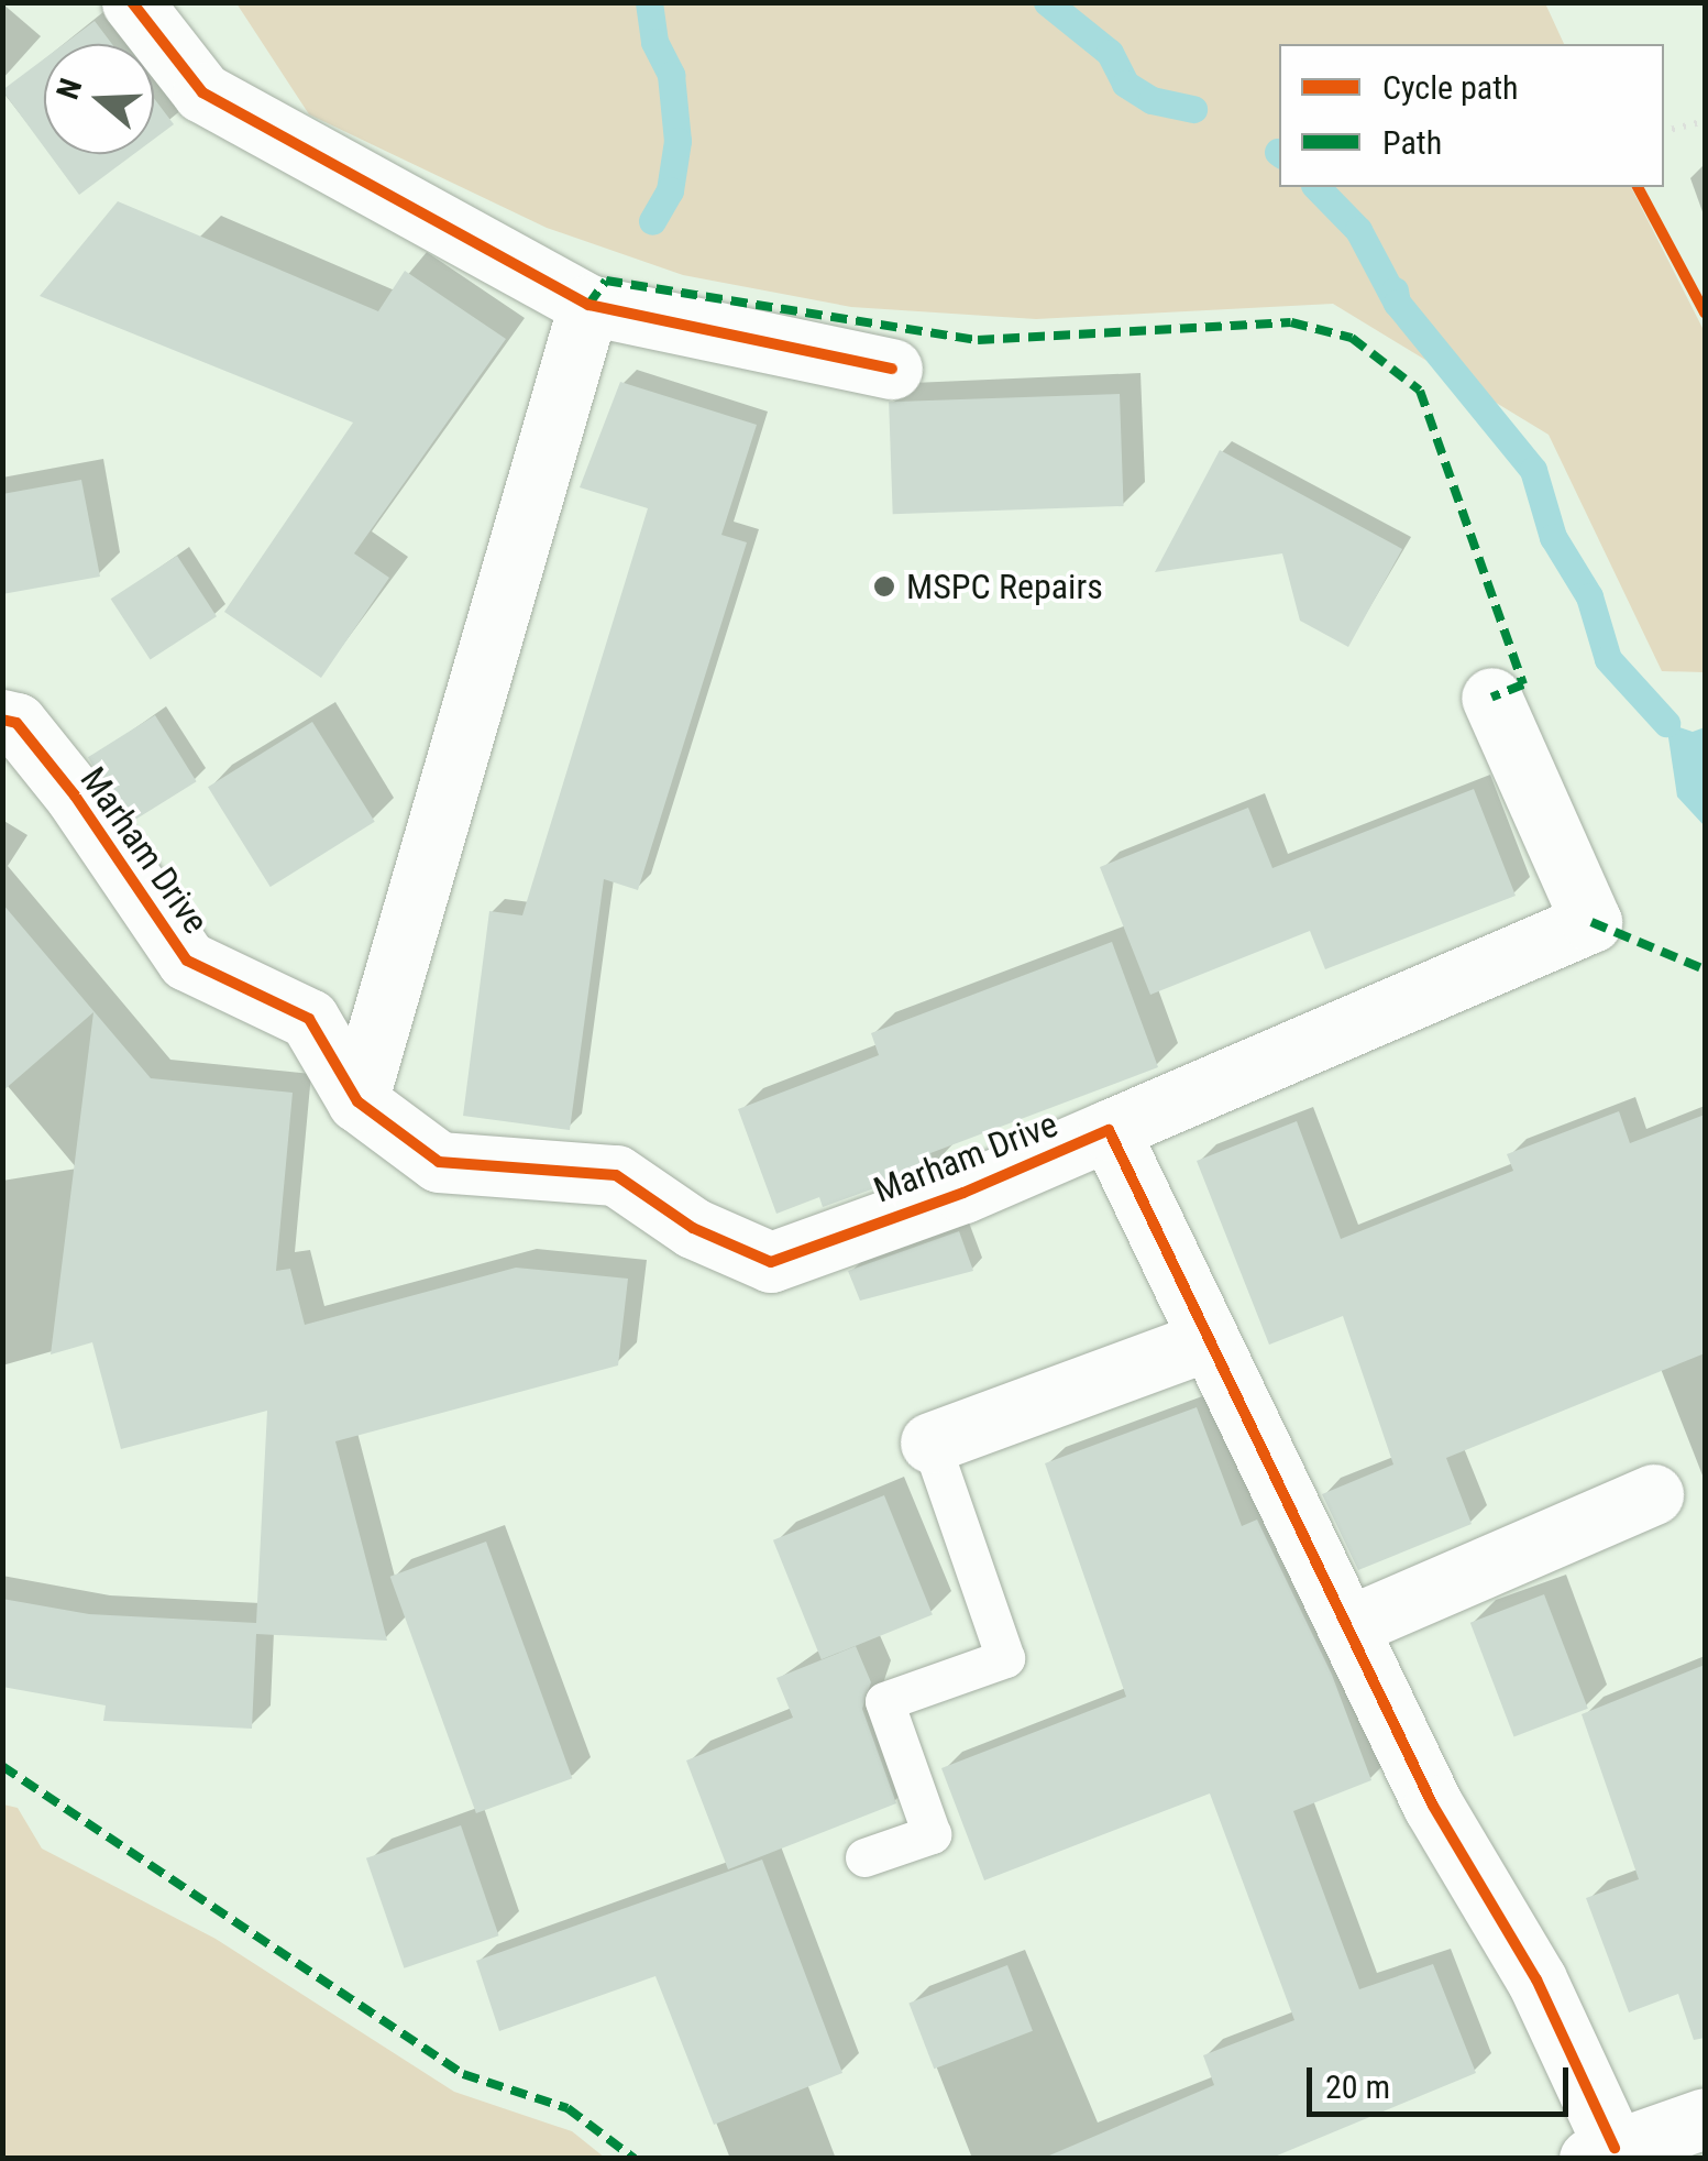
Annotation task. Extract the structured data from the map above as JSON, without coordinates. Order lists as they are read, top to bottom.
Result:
{
  "streets": {
    "street": ["Marham Drive"]
  },
  "places": ["MSPC Repairs"],
  "legend": ["Cycle path", "Path"],
  "scale_bar": "20 m",
  "north": "left"
}
